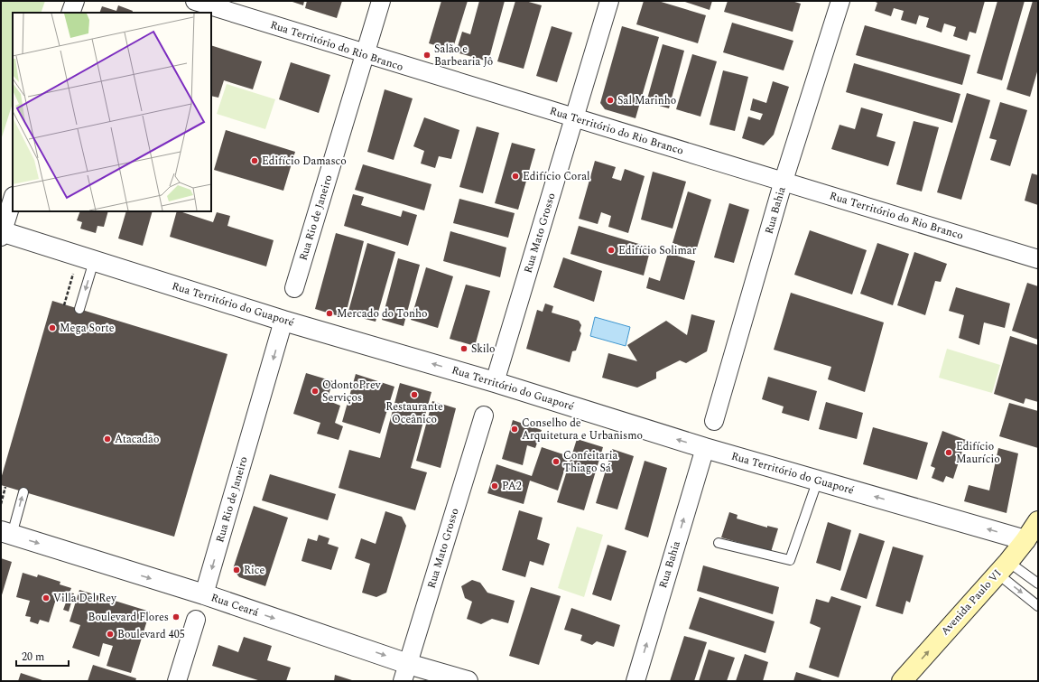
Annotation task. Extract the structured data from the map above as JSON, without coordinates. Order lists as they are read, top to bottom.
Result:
{
  "streets": {
    "main road": ["Avenida Paulo VI"],
    "street": [
      "Rua Território do Rio Branco",
      "Rua Bahia",
      "Rua Rio de Janeiro",
      "Rua Mato Grosso",
      "Rua Território do Guaporé",
      "Rua Ceará"
    ]
  },
  "crossings": [
    ["Rua Território do Rio Branco", "Rua Bahia"],
    ["Rua Território do Rio Branco", "Rua Rio de Janeiro"],
    ["Rua Território do Rio Branco", "Rua Mato Grosso"],
    ["Rua Bahia", "Rua Território do Guaporé"],
    ["Rua Rio de Janeiro", "Rua Território do Guaporé"],
    ["Rua Rio de Janeiro", "Rua Ceará"],
    ["Rua Mato Grosso", "Rua Território do Guaporé"],
    ["Rua Mato Grosso", "Rua Ceará"],
    ["Rua Território do Guaporé", "Avenida Paulo VI"]
  ],
  "one_way": [
    "Rua Bahia",
    "Rua Rio de Janeiro",
    "Rua Território do Guaporé",
    "Avenida Paulo VI",
    "Rua Ceará"
  ],
  "places": [
    "Salão e Barbearia Jô",
    "Sal Marinho",
    "Edifício Damasco",
    "Edifício Coral",
    "Edifício Solimar",
    "Mercado do Tonho",
    "Mega Sorte",
    "Skilo",
    "OdontoPrev Serviços",
    "Restaurante Oceânico",
    "Conselho de Arquitetura e Urbanismo",
    "Atacadão",
    "Edifício Maurício",
    "Confeitaria Thiago Sá",
    "PA2",
    "Rice",
    "Villa Del Rey",
    "Boulevard Flores",
    "Boulevard 405"
  ],
  "scale_bar": "20 m"
}
